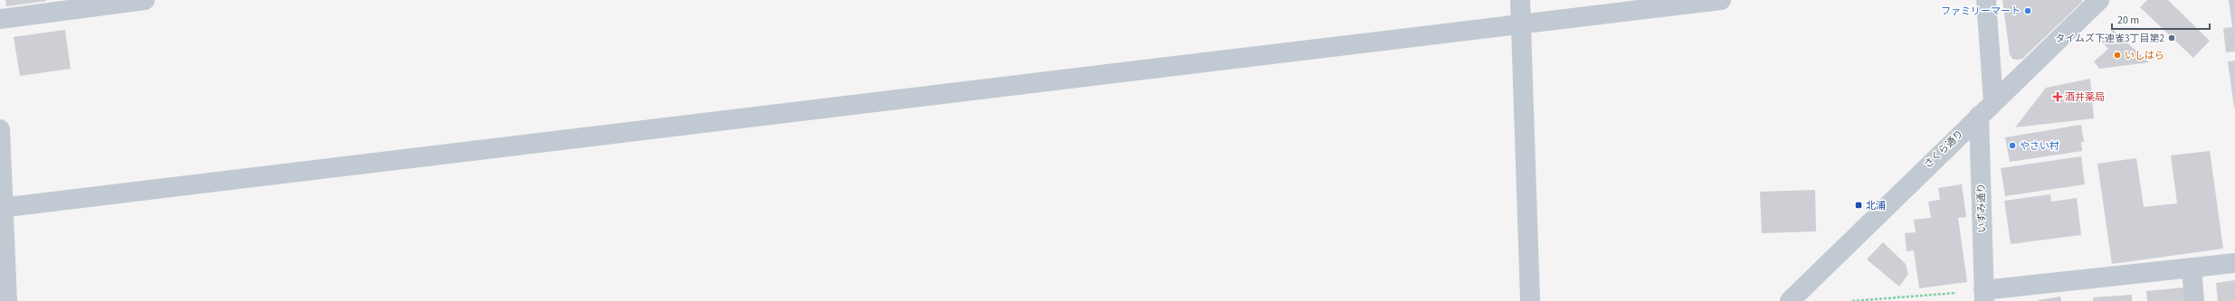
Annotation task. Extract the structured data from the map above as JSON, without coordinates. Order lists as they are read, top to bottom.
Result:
{
  "streets": {
    "street": ["さくら通り", "いずみ通り"]
  },
  "crossings": [
    ["さくら通り", "いずみ通り"]
  ],
  "places": {
    "other": [
      "ファミリーマート",
      "タイムズ下連雀3丁目第2",
      "いしはら",
      "やさい村"
    ],
    "health": ["酒井薬局"],
    "transit": ["北浦"]
  },
  "scale_bar": "20 m"
}
